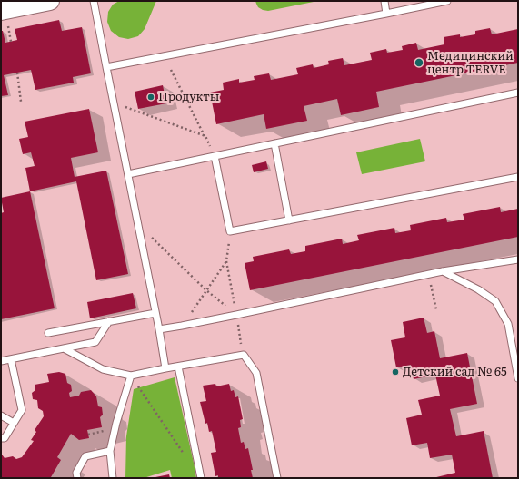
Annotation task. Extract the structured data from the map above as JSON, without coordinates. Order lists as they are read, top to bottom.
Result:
{
  "places": ["Медицинский центр TERVE", "Продукты", "Детский сад № 65"]
}
